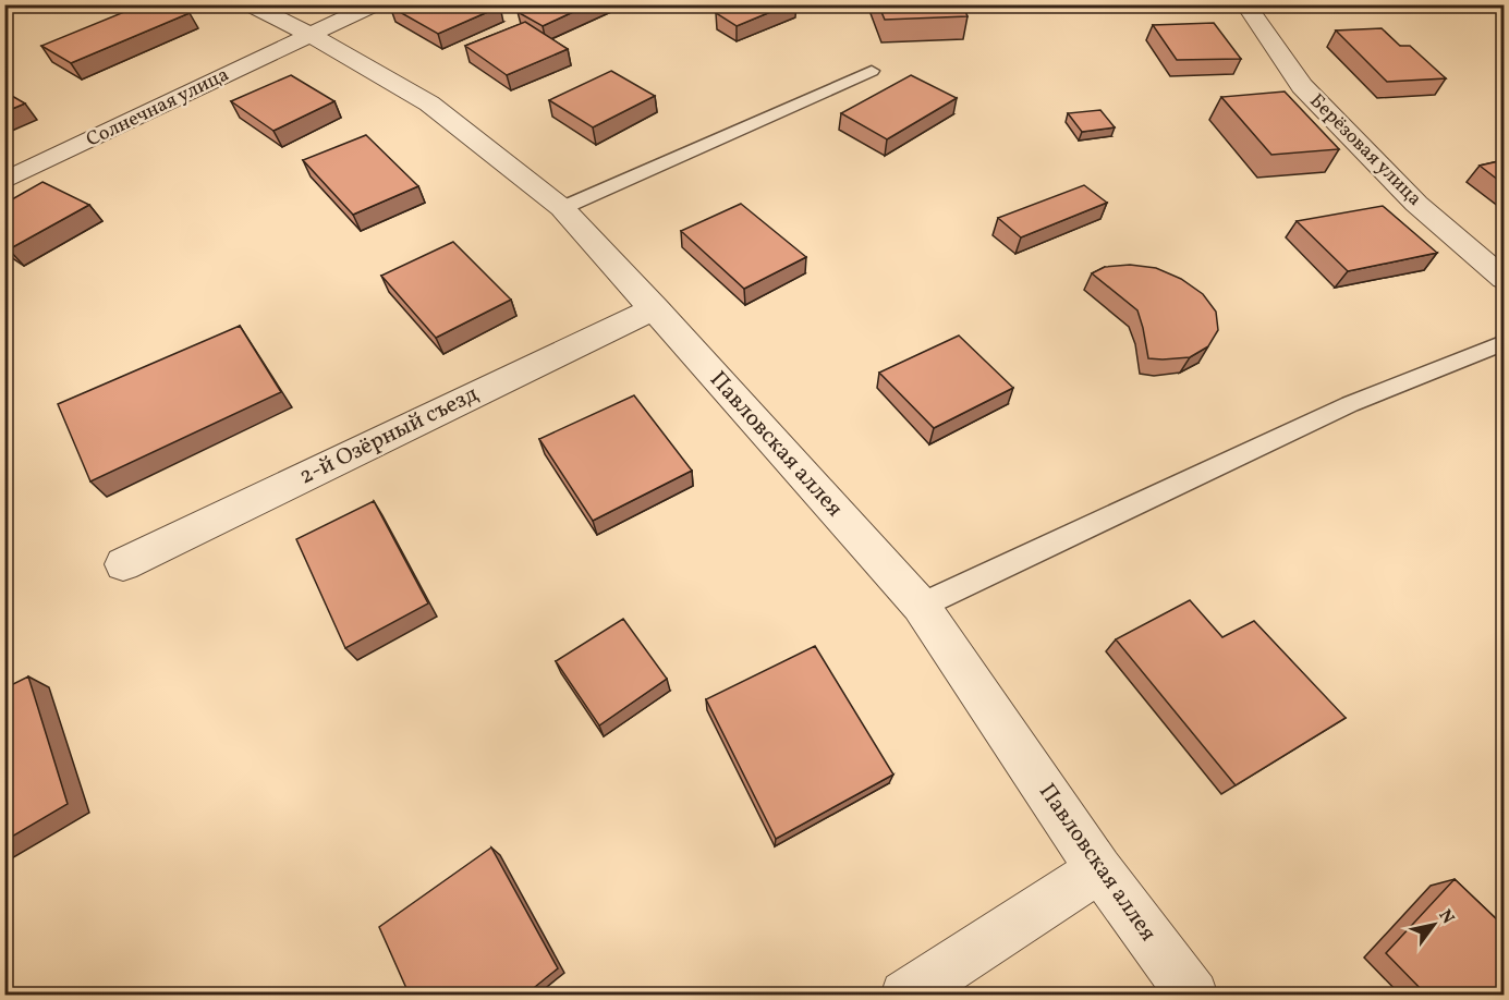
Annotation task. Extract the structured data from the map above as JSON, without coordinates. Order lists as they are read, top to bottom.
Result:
{
  "streets": {
    "street": [
      "Солнечная улица",
      "Берёзовая улица",
      "2-й Озёрный съезд",
      "Павловская аллея"
    ]
  },
  "crossings": [
    ["Солнечная улица", "Павловская аллея"],
    ["2-й Озёрный съезд", "Павловская аллея"]
  ],
  "north": "top right"
}
